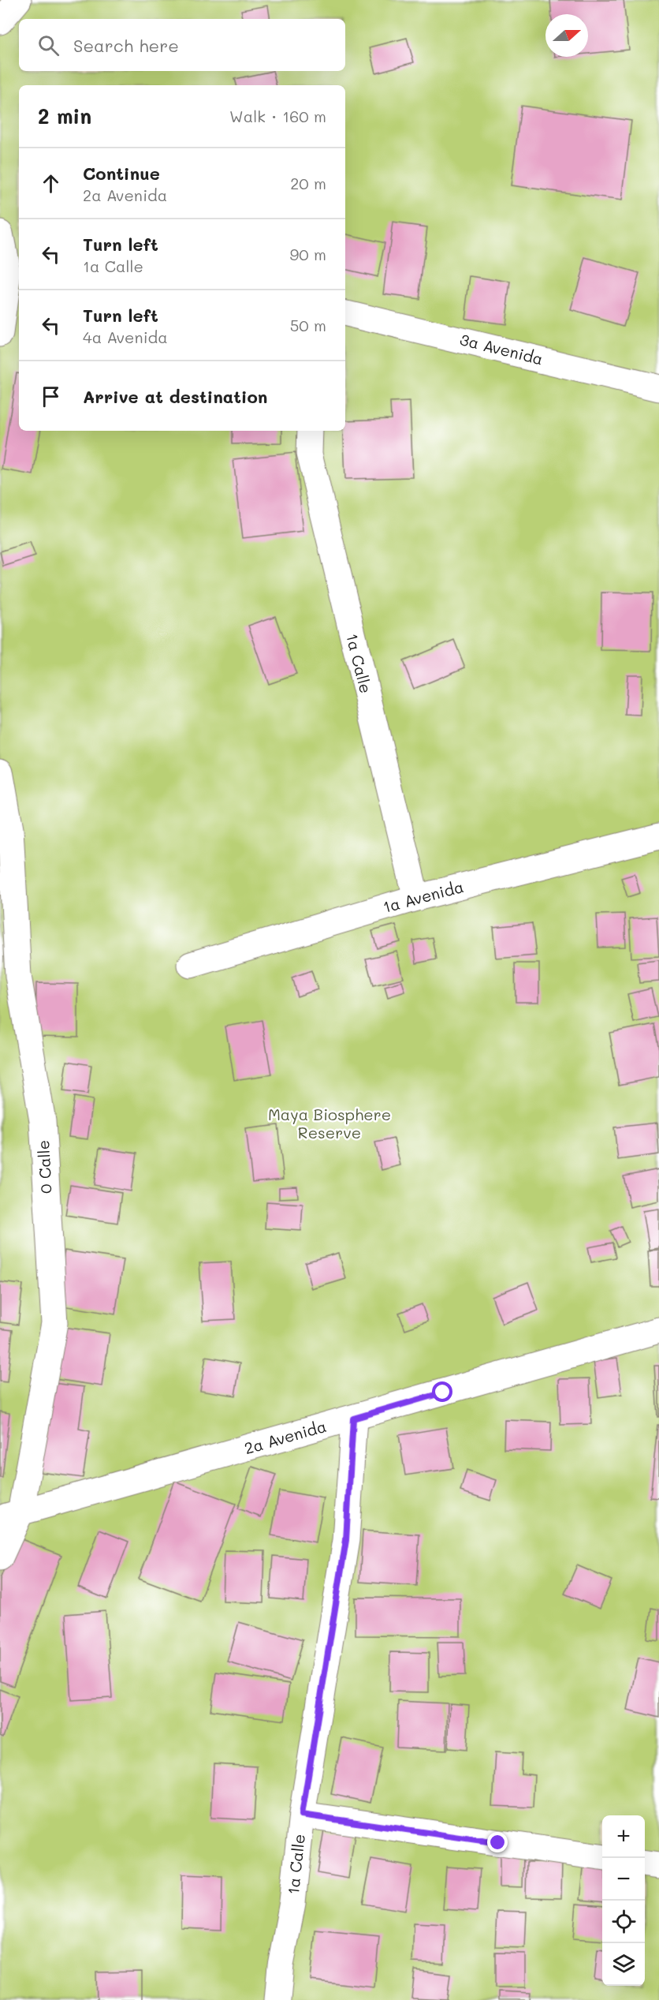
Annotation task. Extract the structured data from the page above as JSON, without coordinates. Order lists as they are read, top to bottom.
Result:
{
  "streets": {
    "street": [
      "3a Avenida",
      "1a Calle",
      "1a Avenida",
      "0 Calle",
      "2a Avenida"
    ]
  },
  "crossings": [
    ["1a Calle", "1a Avenida"],
    ["1a Calle", "2a Avenida"],
    ["0 Calle", "2a Avenida"]
  ],
  "parks": ["Maya Biosphere Reserve"],
  "north": "right",
  "page": {
    "search": "Search here",
    "heading": ["2 min", "Walk · 160 m"],
    "list": [
      ["Continue", "2a Avenida", "20 m"],
      ["Turn left", "1a Calle", "90 m"],
      ["Turn left", "4a Avenida", "50 m"],
      "Arrive at destination"
    ],
    "map_buttons": ["+", "−"]
  }
}
